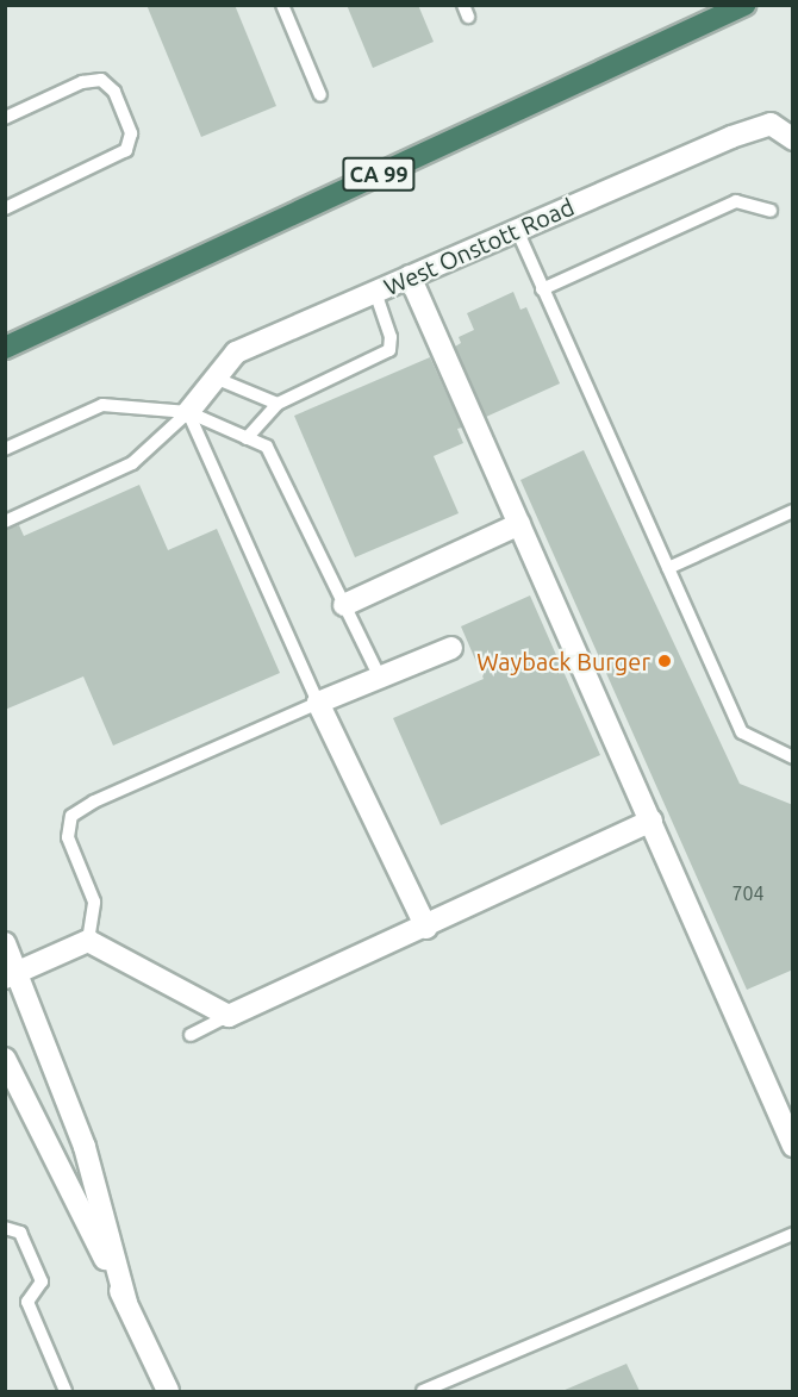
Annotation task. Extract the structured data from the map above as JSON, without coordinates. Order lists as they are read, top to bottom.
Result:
{
  "streets": {
    "highway": ["CA 99"],
    "street": ["West Onstott Road"]
  },
  "places": ["Wayback Burger"],
  "house_numbers": ["704"]
}
